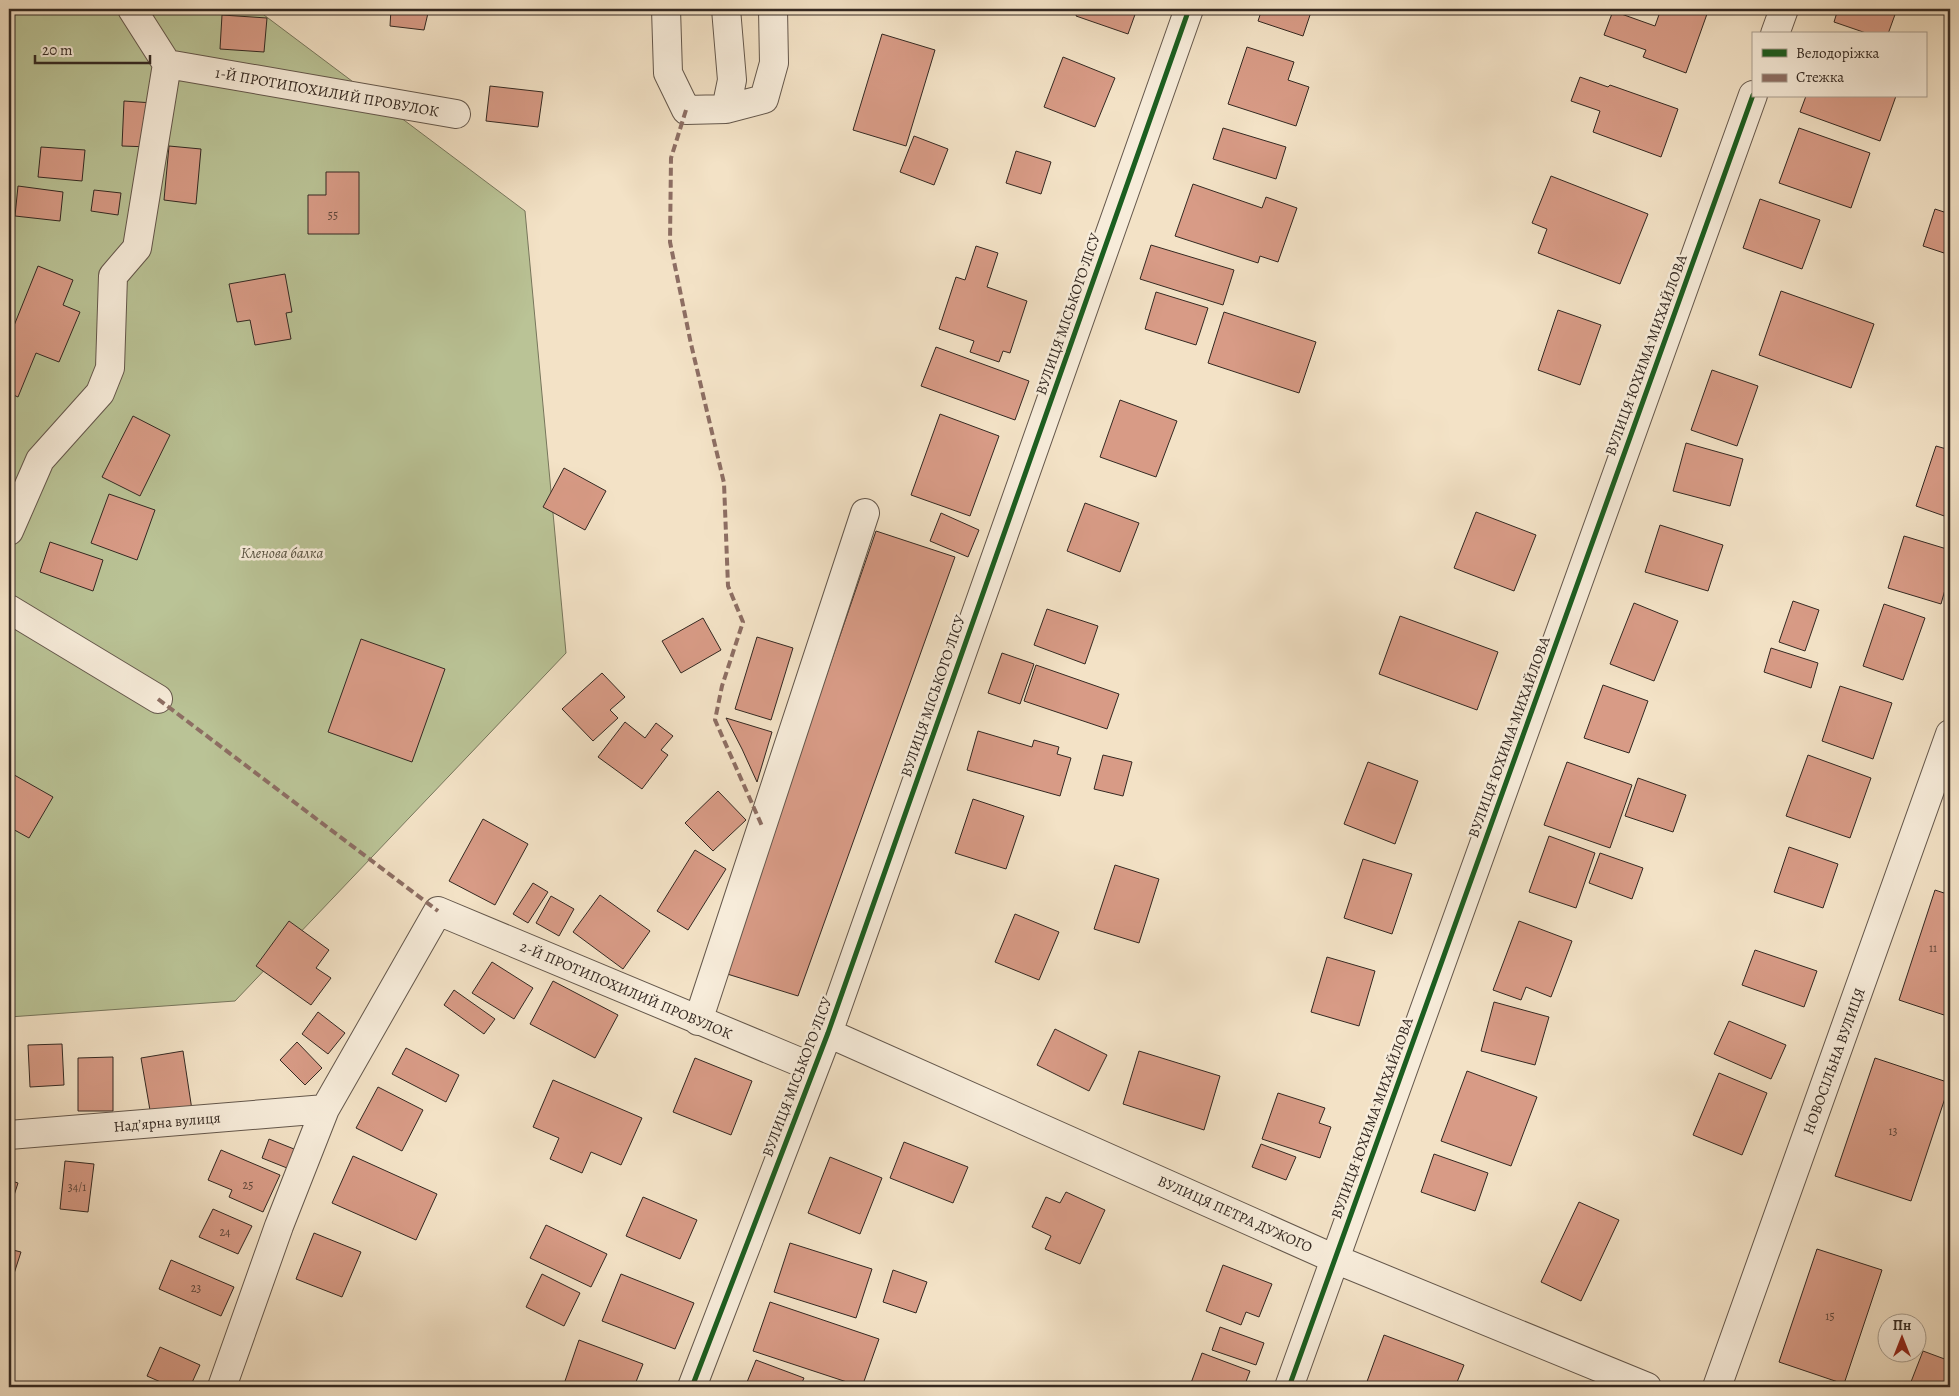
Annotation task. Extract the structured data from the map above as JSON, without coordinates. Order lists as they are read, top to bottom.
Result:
{
  "streets": {
    "street": [
      "1-Й ПРОТИПОХИЛИЙ ПРОВУЛОК",
      "ВУЛИЦЯ МІСЬКОГО ЛІСУ",
      "ВУЛИЦЯ ЮХИМА МИХАЙЛОВА",
      "2-Й ПРОТИПОХИЛИЙ ПРОВУЛОК",
      "НОВОСІЛЬНА ВУЛИЦЯ",
      "Надʼярна вулиця",
      "ВУЛИЦЯ ПЕТРА ДУЖОГО"
    ]
  },
  "crossings": [
    ["ВУЛИЦЯ МІСЬКОГО ЛІСУ", "2-Й ПРОТИПОХИЛИЙ ПРОВУЛОК"],
    ["ВУЛИЦЯ МІСЬКОГО ЛІСУ", "ВУЛИЦЯ ПЕТРА ДУЖОГО"],
    ["ВУЛИЦЯ ЮХИМА МИХАЙЛОВА", "ВУЛИЦЯ ПЕТРА ДУЖОГО"],
    ["2-Й ПРОТИПОХИЛИЙ ПРОВУЛОК", "Надʼярна вулиця"]
  ],
  "parks": ["Кленова балка"],
  "house_numbers": [
    "55",
    "11",
    "13",
    "25",
    "34/1",
    "24",
    "23",
    "15"
  ],
  "legend": ["Велодоріжка", "Стежка"],
  "scale_bar": "20 m",
  "north": "top"
}
